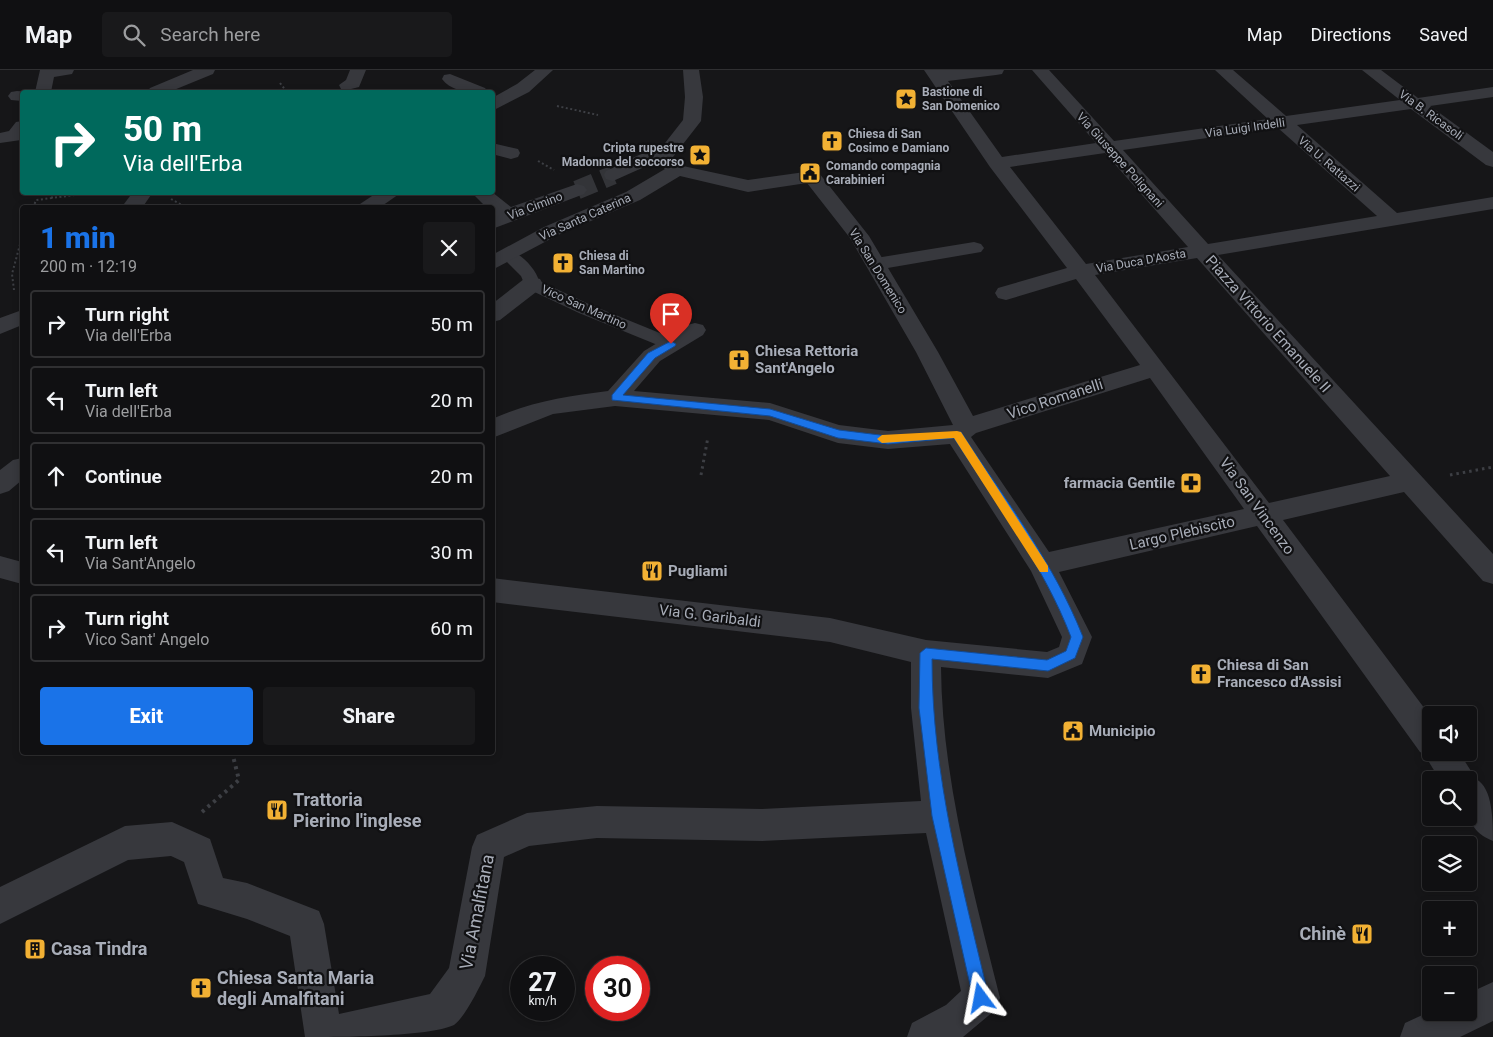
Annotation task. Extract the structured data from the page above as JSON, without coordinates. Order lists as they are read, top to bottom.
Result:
{
  "streets": {
    "street": [
      "Via B. Ricasoli",
      "Via Luigi Indelli",
      "Via Giuseppe Polignani",
      "Via U. Rattazzi",
      "Via Cimino",
      "Via Santa Caterina",
      "Via Duca D'Aosta",
      "Via San Domenico",
      "Piazza Vittorio Emanuele II",
      "Vico Romanelli",
      "Via San Vincenzo",
      "Largo Plebiscito",
      "Via G. Garibaldi",
      "Via Amalfitana"
    ],
    "lane": ["Vico San Martino"]
  },
  "crossings": [
    ["Via B. Ricasoli", "Via Luigi Indelli"],
    ["Via Luigi Indelli", "Via Giuseppe Polignani"],
    ["Via Luigi Indelli", "Via U. Rattazzi"],
    ["Via Luigi Indelli", "Via San Vincenzo"],
    ["Via Giuseppe Polignani", "Via Duca D'Aosta"],
    ["Via Giuseppe Polignani", "Piazza Vittorio Emanuele II"],
    ["Via U. Rattazzi", "Piazza Vittorio Emanuele II"],
    ["Via Santa Caterina", "Via San Domenico"],
    ["Via Santa Caterina", "Vico San Martino"],
    ["Via Duca D'Aosta", "Piazza Vittorio Emanuele II"],
    ["Via Duca D'Aosta", "Via San Vincenzo"],
    ["Via San Domenico", "Vico Romanelli"],
    ["Via San Domenico", "Largo Plebiscito"],
    ["Via San Domenico", "Via G. Garibaldi"],
    ["Piazza Vittorio Emanuele II", "Largo Plebiscito"],
    ["Vico Romanelli", "Via San Vincenzo"],
    ["Via San Vincenzo", "Largo Plebiscito"],
    ["Largo Plebiscito", "Via G. Garibaldi"]
  ],
  "places": {
    "place": ["Bastione di San Domenico", "Cripta rupestre Madonna del soccorso"],
    "church": [
      "Chiesa di San Cosimo e Damiano",
      "Chiesa di San Martino",
      "Chiesa Rettoria Sant'Angelo",
      "Chiesa di San Francesco d'Assisi",
      "Chiesa Santa Maria degli Amalfitani"
    ],
    "public building": ["Comando compagnia Carabinieri", "Municipio"],
    "pharmacy": ["farmacia Gentile"],
    "restaurant": ["Pugliami", "Trattoria Pierino l'inglese", "Chinè"],
    "building": ["Casa Tindra"]
  },
  "page": {
    "header": "Map",
    "search": "Search here",
    "nav": ["Map", "Directions", "Saved"],
    "turn": ["50 m", "Via dell'Erba"],
    "heading": ["1 min", "200 m · 12:19"],
    "list": [
      {
        "name": "Turn right",
        "note": "Via dell'Erba",
        "value": "50 m"
      },
      {
        "name": "Turn left",
        "note": "Via dell'Erba",
        "value": "20 m"
      },
      {
        "name": "Continue",
        "value": "20 m"
      },
      {
        "name": "Turn left",
        "note": "Via Sant'Angelo",
        "value": "30 m"
      },
      {
        "name": "Turn right",
        "note": "Vico Sant' Angelo",
        "value": "60 m"
      }
    ],
    "buttons": ["Exit", "Share"],
    "map_buttons": ["+", "−"],
    "speed": "27 km/h",
    "limit": "30"
  }
}
